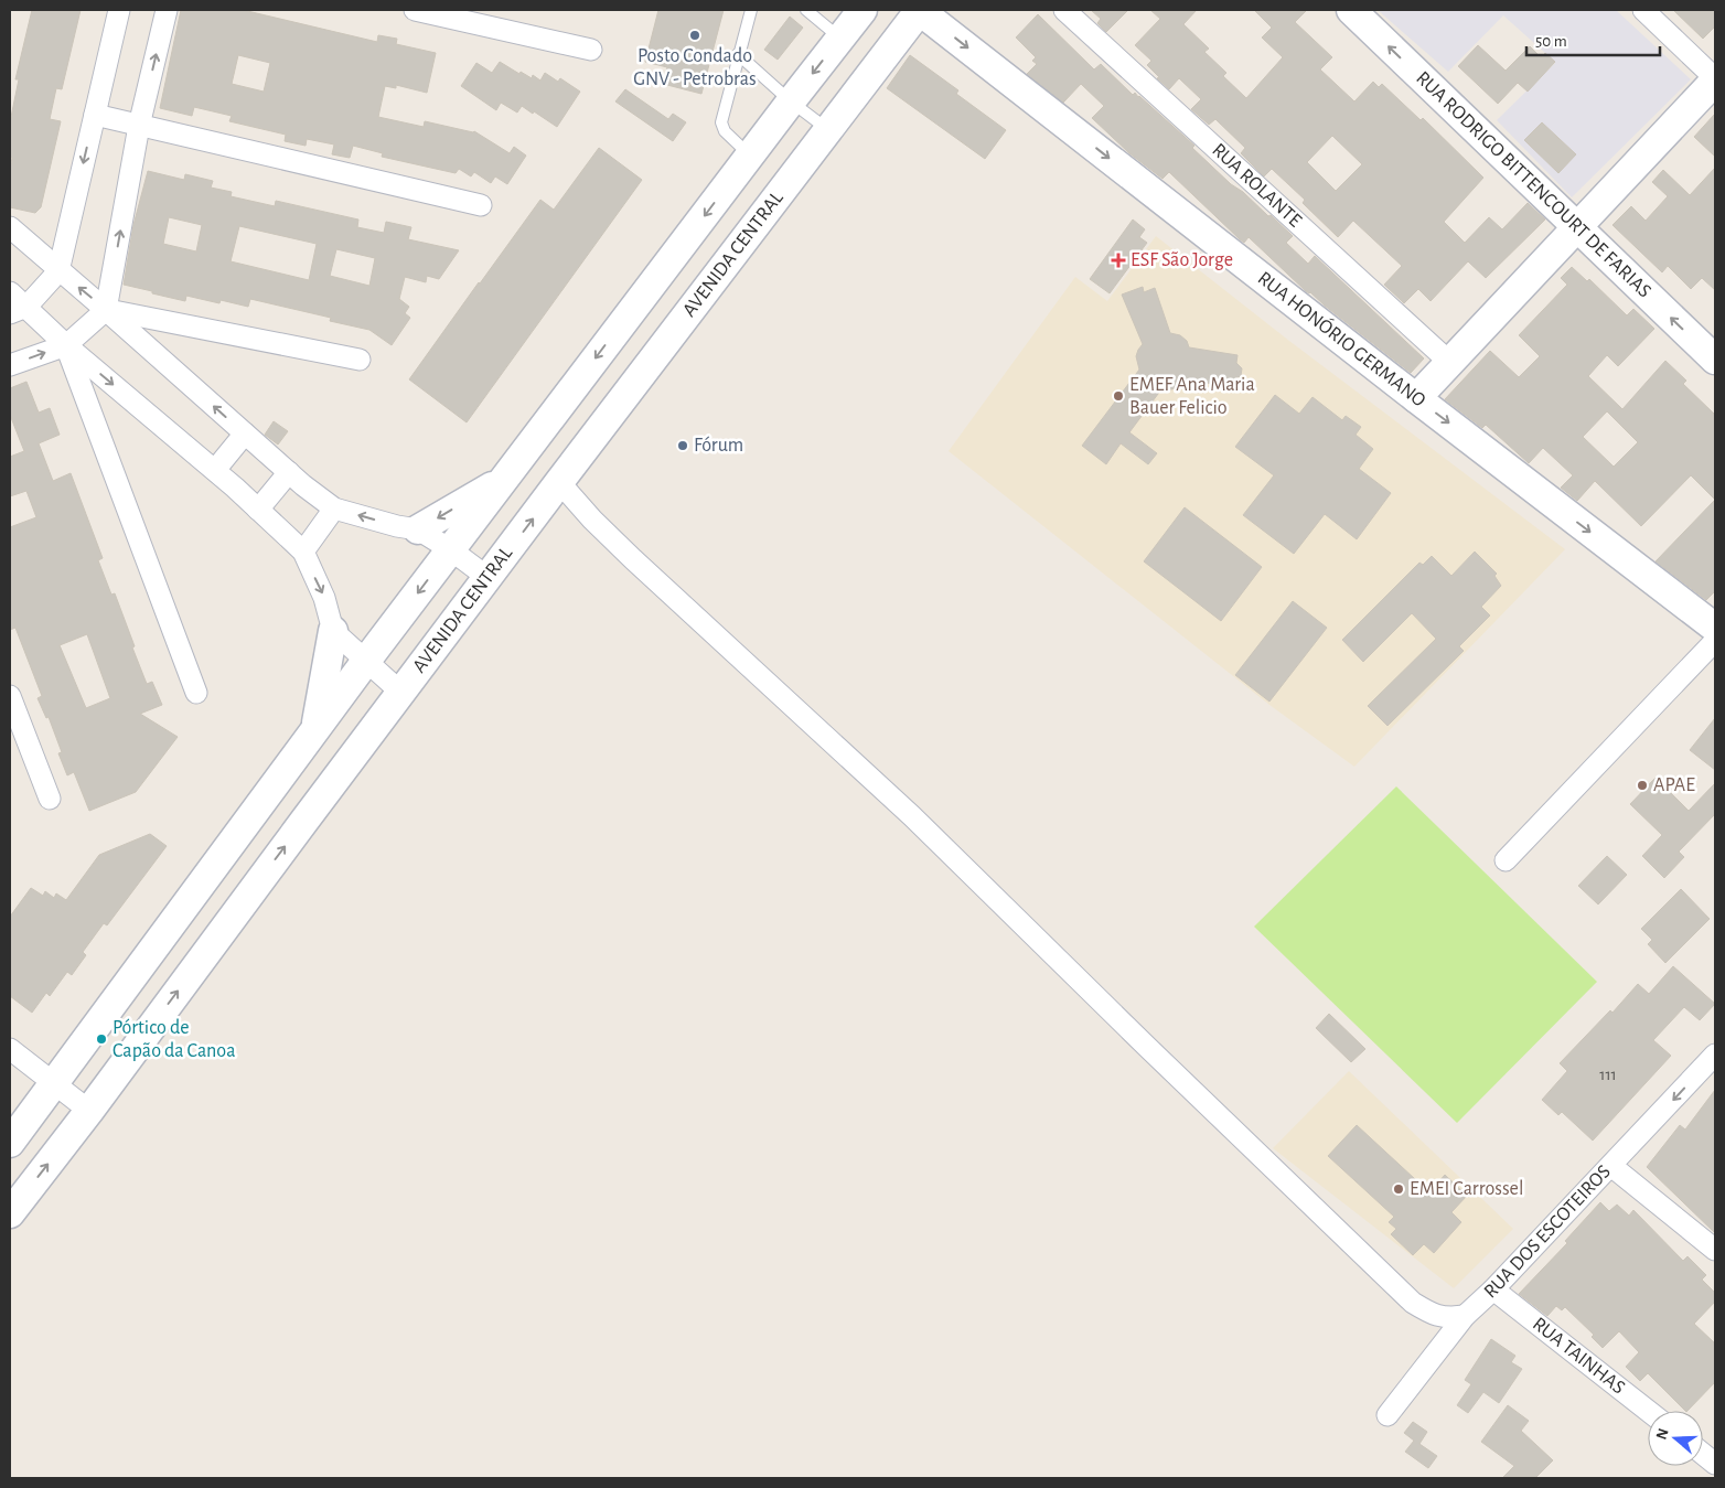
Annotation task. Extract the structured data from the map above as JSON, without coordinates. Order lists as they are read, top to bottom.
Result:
{
  "streets": {
    "main road": ["RUA RODRIGO BITTENCOURT DE FARIAS", "AVENIDA CENTRAL", "RUA HONÓRIO GERMANO"],
    "street": ["RUA ROLANTE", "RUA DOS ESCOTEIROS", "RUA TAINHAS"]
  },
  "crossings": [
    ["AVENIDA CENTRAL", "RUA HONÓRIO GERMANO"],
    ["RUA DOS ESCOTEIROS", "RUA TAINHAS"]
  ],
  "one_way": ["RUA RODRIGO BITTENCOURT DE FARIAS", "RUA HONÓRIO GERMANO"],
  "places": {
    "other": [
      "Posto Condado GNV - Petrobras",
      "EMEF Ana Maria Bauer Felicio",
      "Fórum",
      "APAE",
      "Pórtico de Capão da Canoa",
      "EMEI Carrossel"
    ],
    "health": ["ESF São Jorge"]
  },
  "house_numbers": ["111"],
  "scale_bar": "50 m",
  "north": "left"
}
